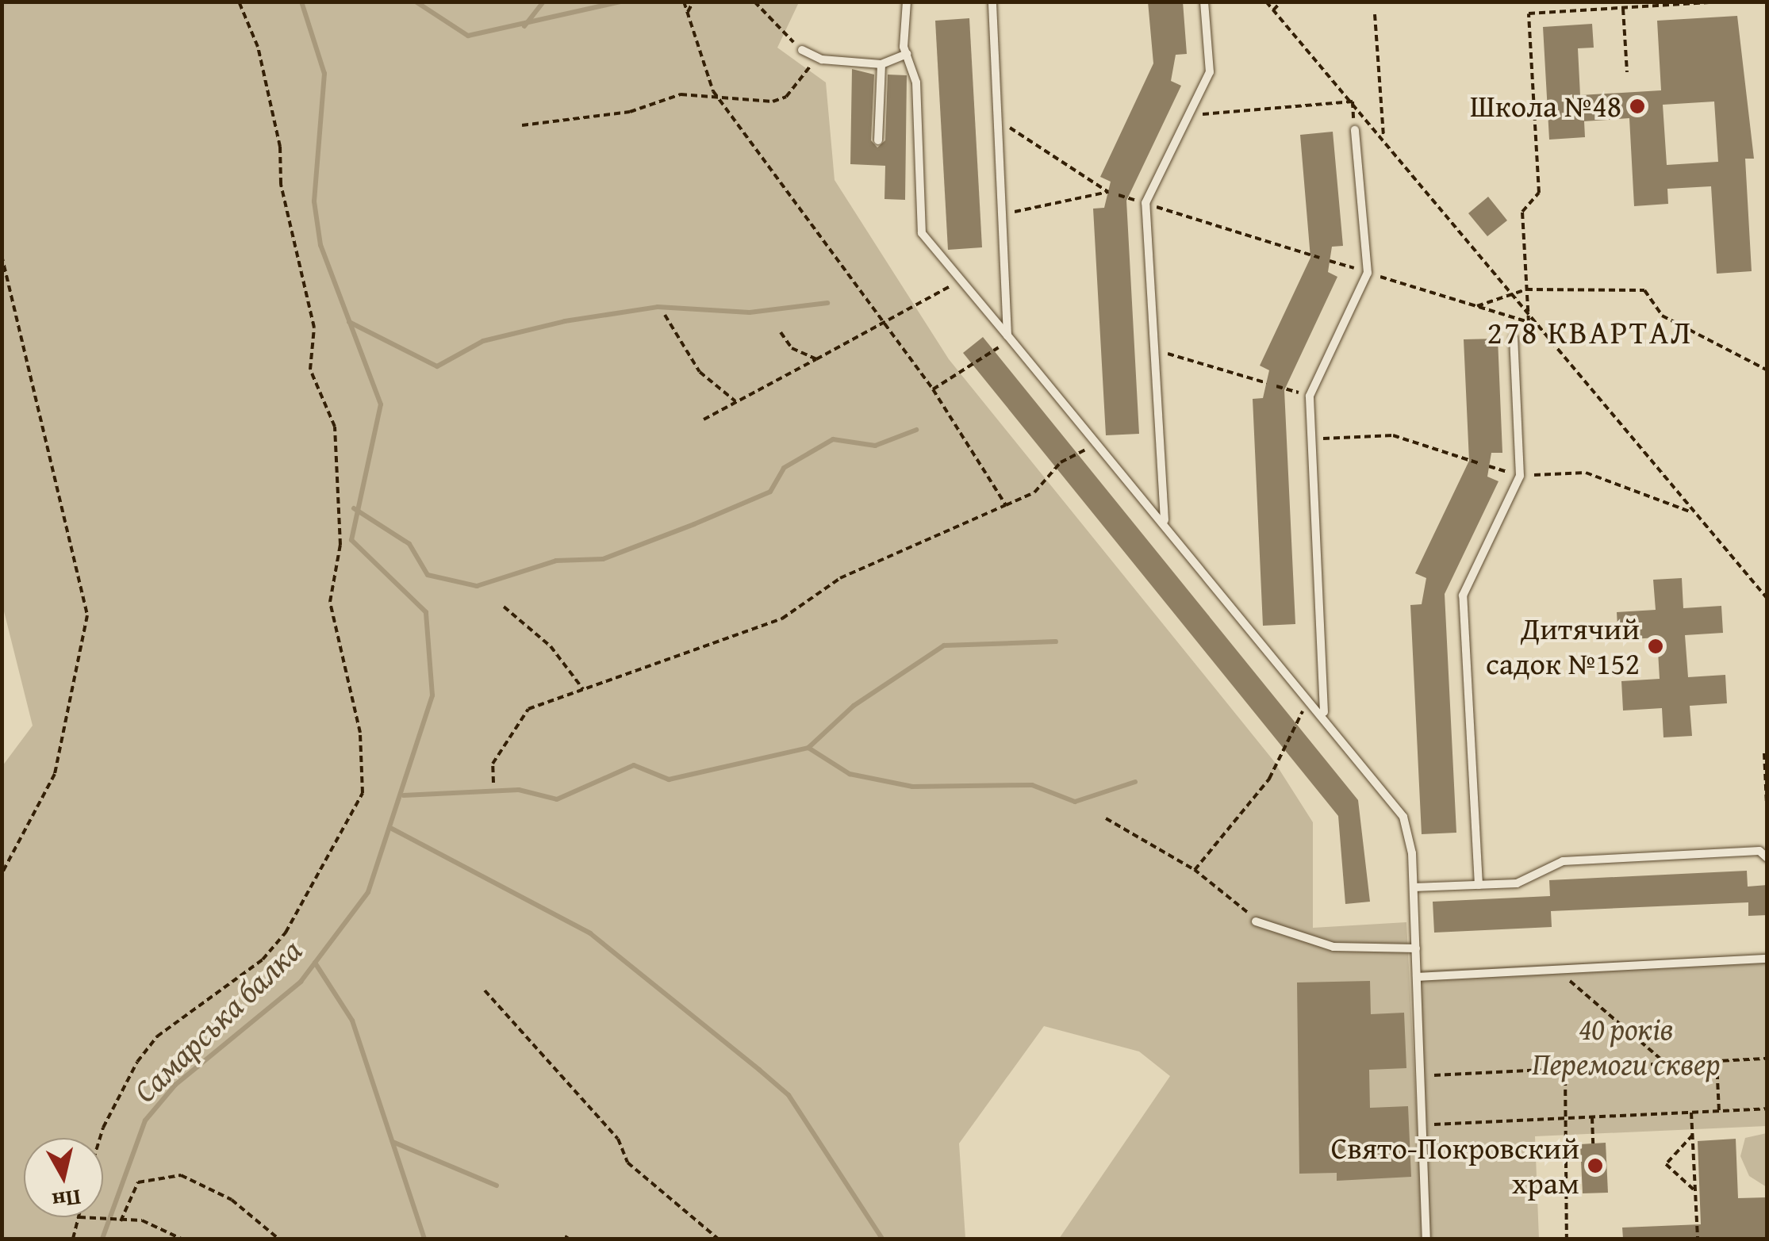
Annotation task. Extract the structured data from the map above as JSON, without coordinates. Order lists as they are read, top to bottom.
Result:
{
  "districts": ["278 КВАРТАЛ"],
  "water": ["Самарська балка"],
  "parks": ["40 років Перемоги сквер"],
  "places": ["Школа №48", "Дитячий садок №152", "Свято-Покровский храм"],
  "north": "bottom"
}
